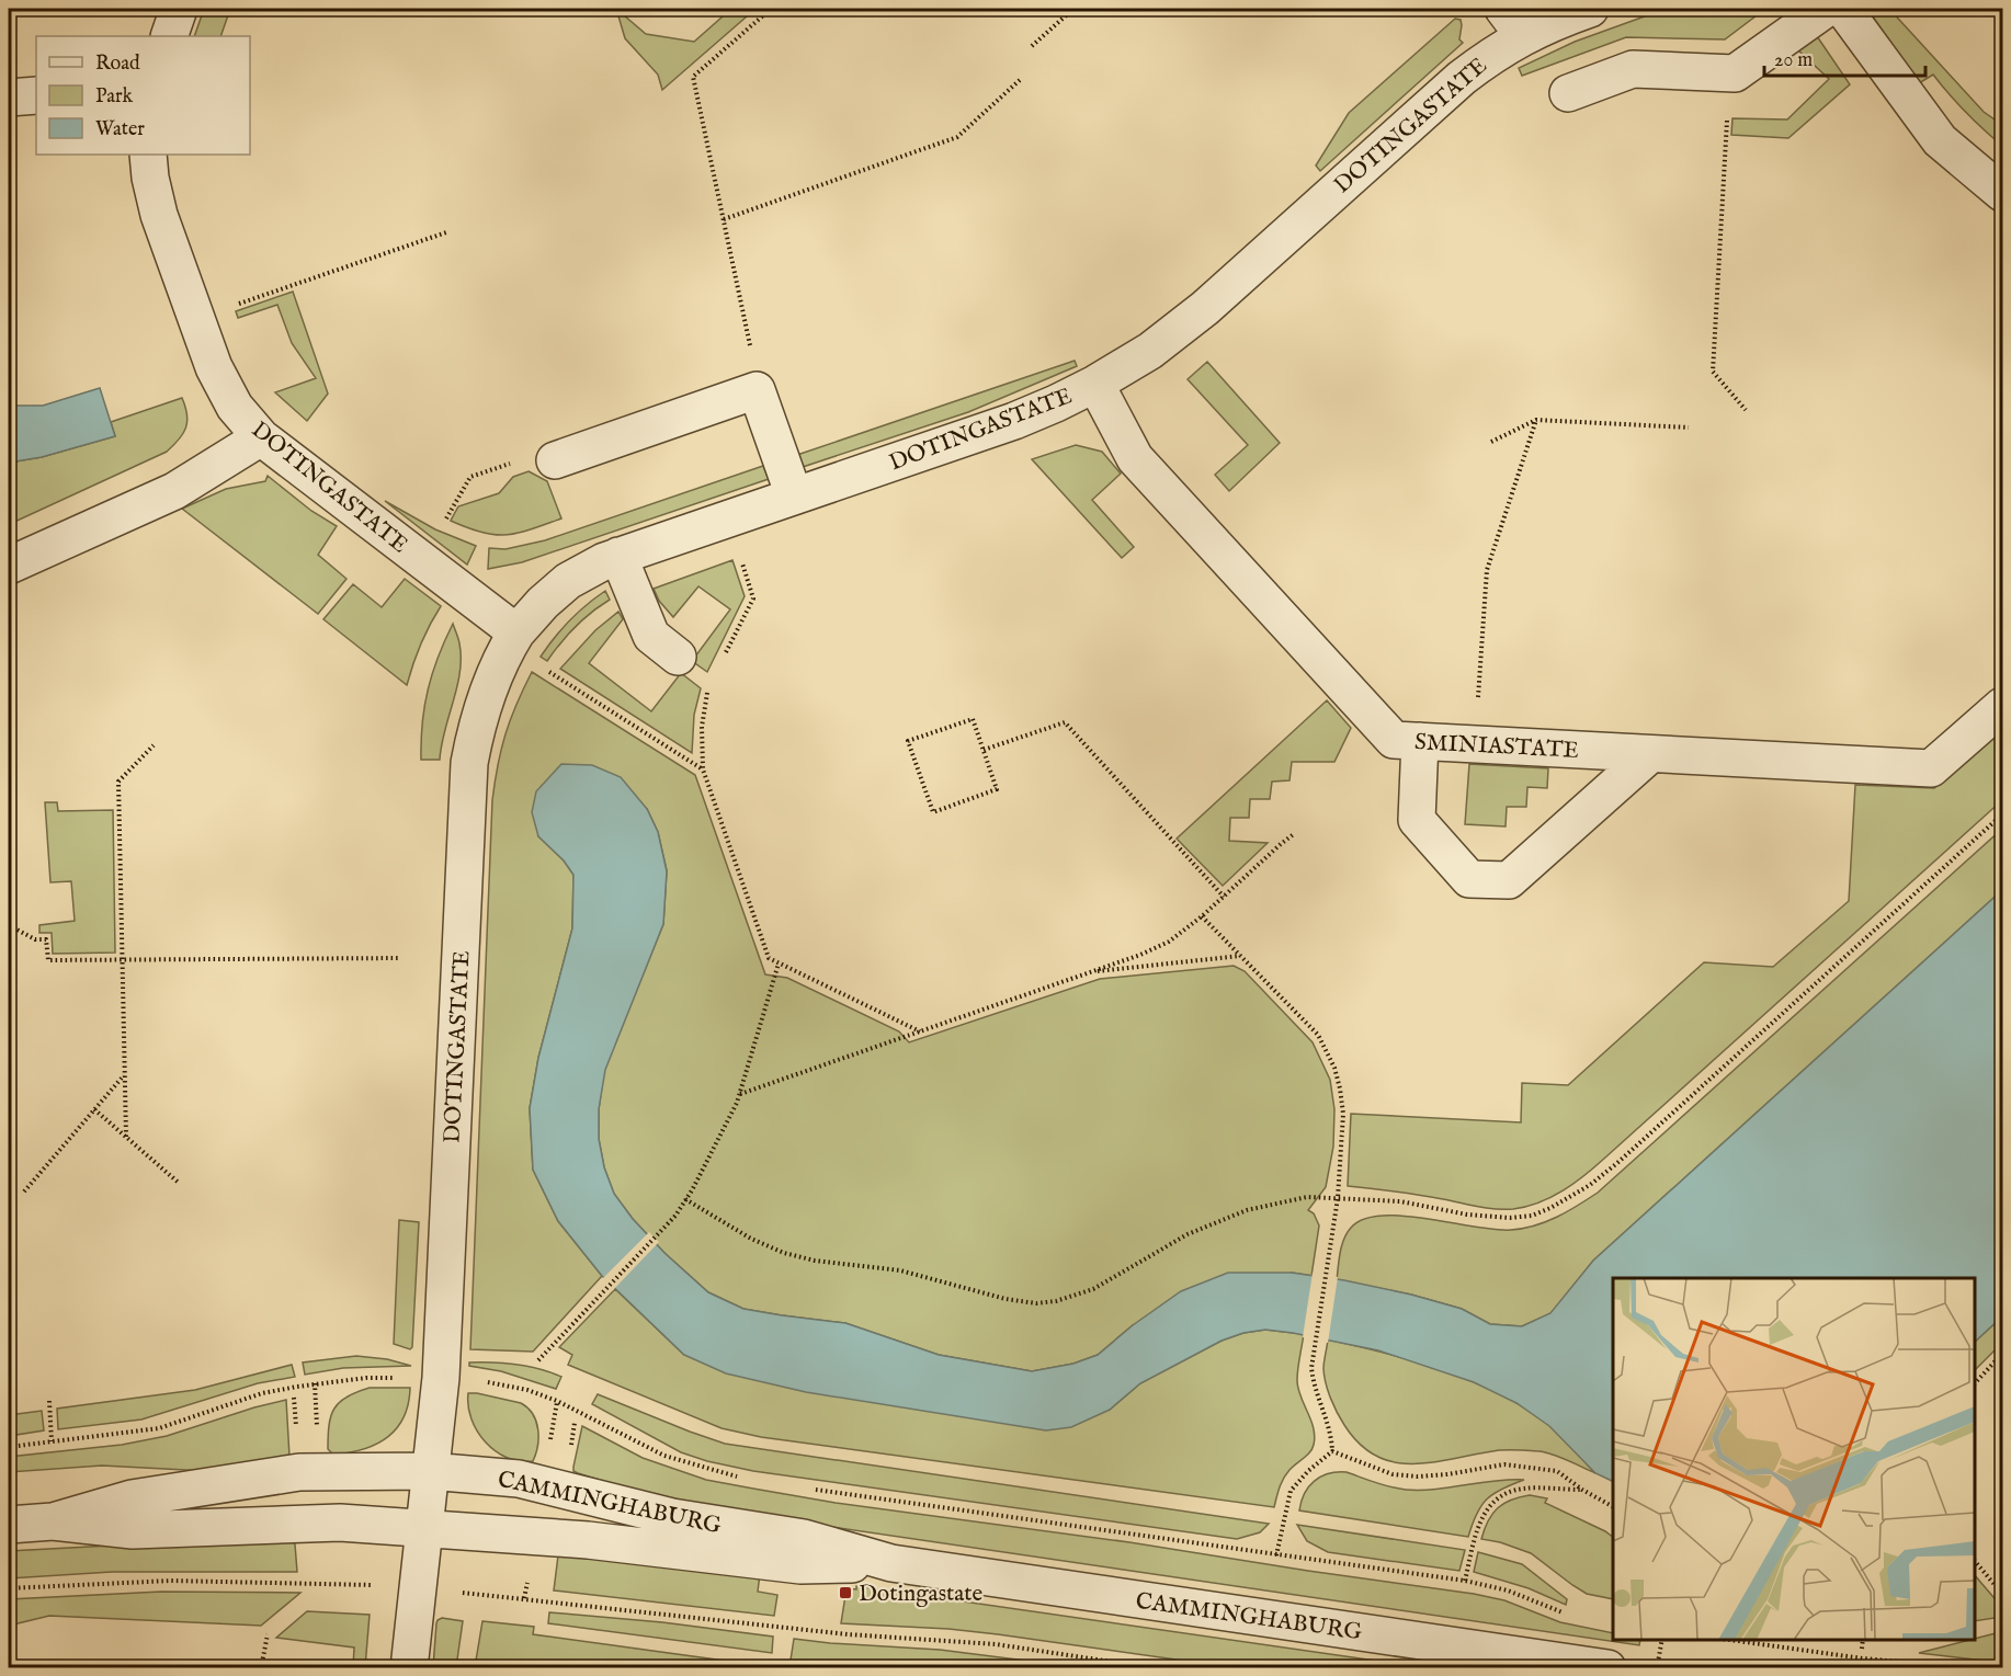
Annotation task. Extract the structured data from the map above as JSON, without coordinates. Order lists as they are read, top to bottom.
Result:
{
  "streets": {
    "street": ["DOTINGASTATE", "SMINIASTATE", "CAMMINGHABURG"]
  },
  "crossings": [
    ["DOTINGASTATE", "SMINIASTATE"],
    ["DOTINGASTATE", "CAMMINGHABURG"]
  ],
  "places": {
    "transit": ["Dotingastate"]
  },
  "legend": ["Road", "Park", "Water"],
  "scale_bar": "20 m"
}
